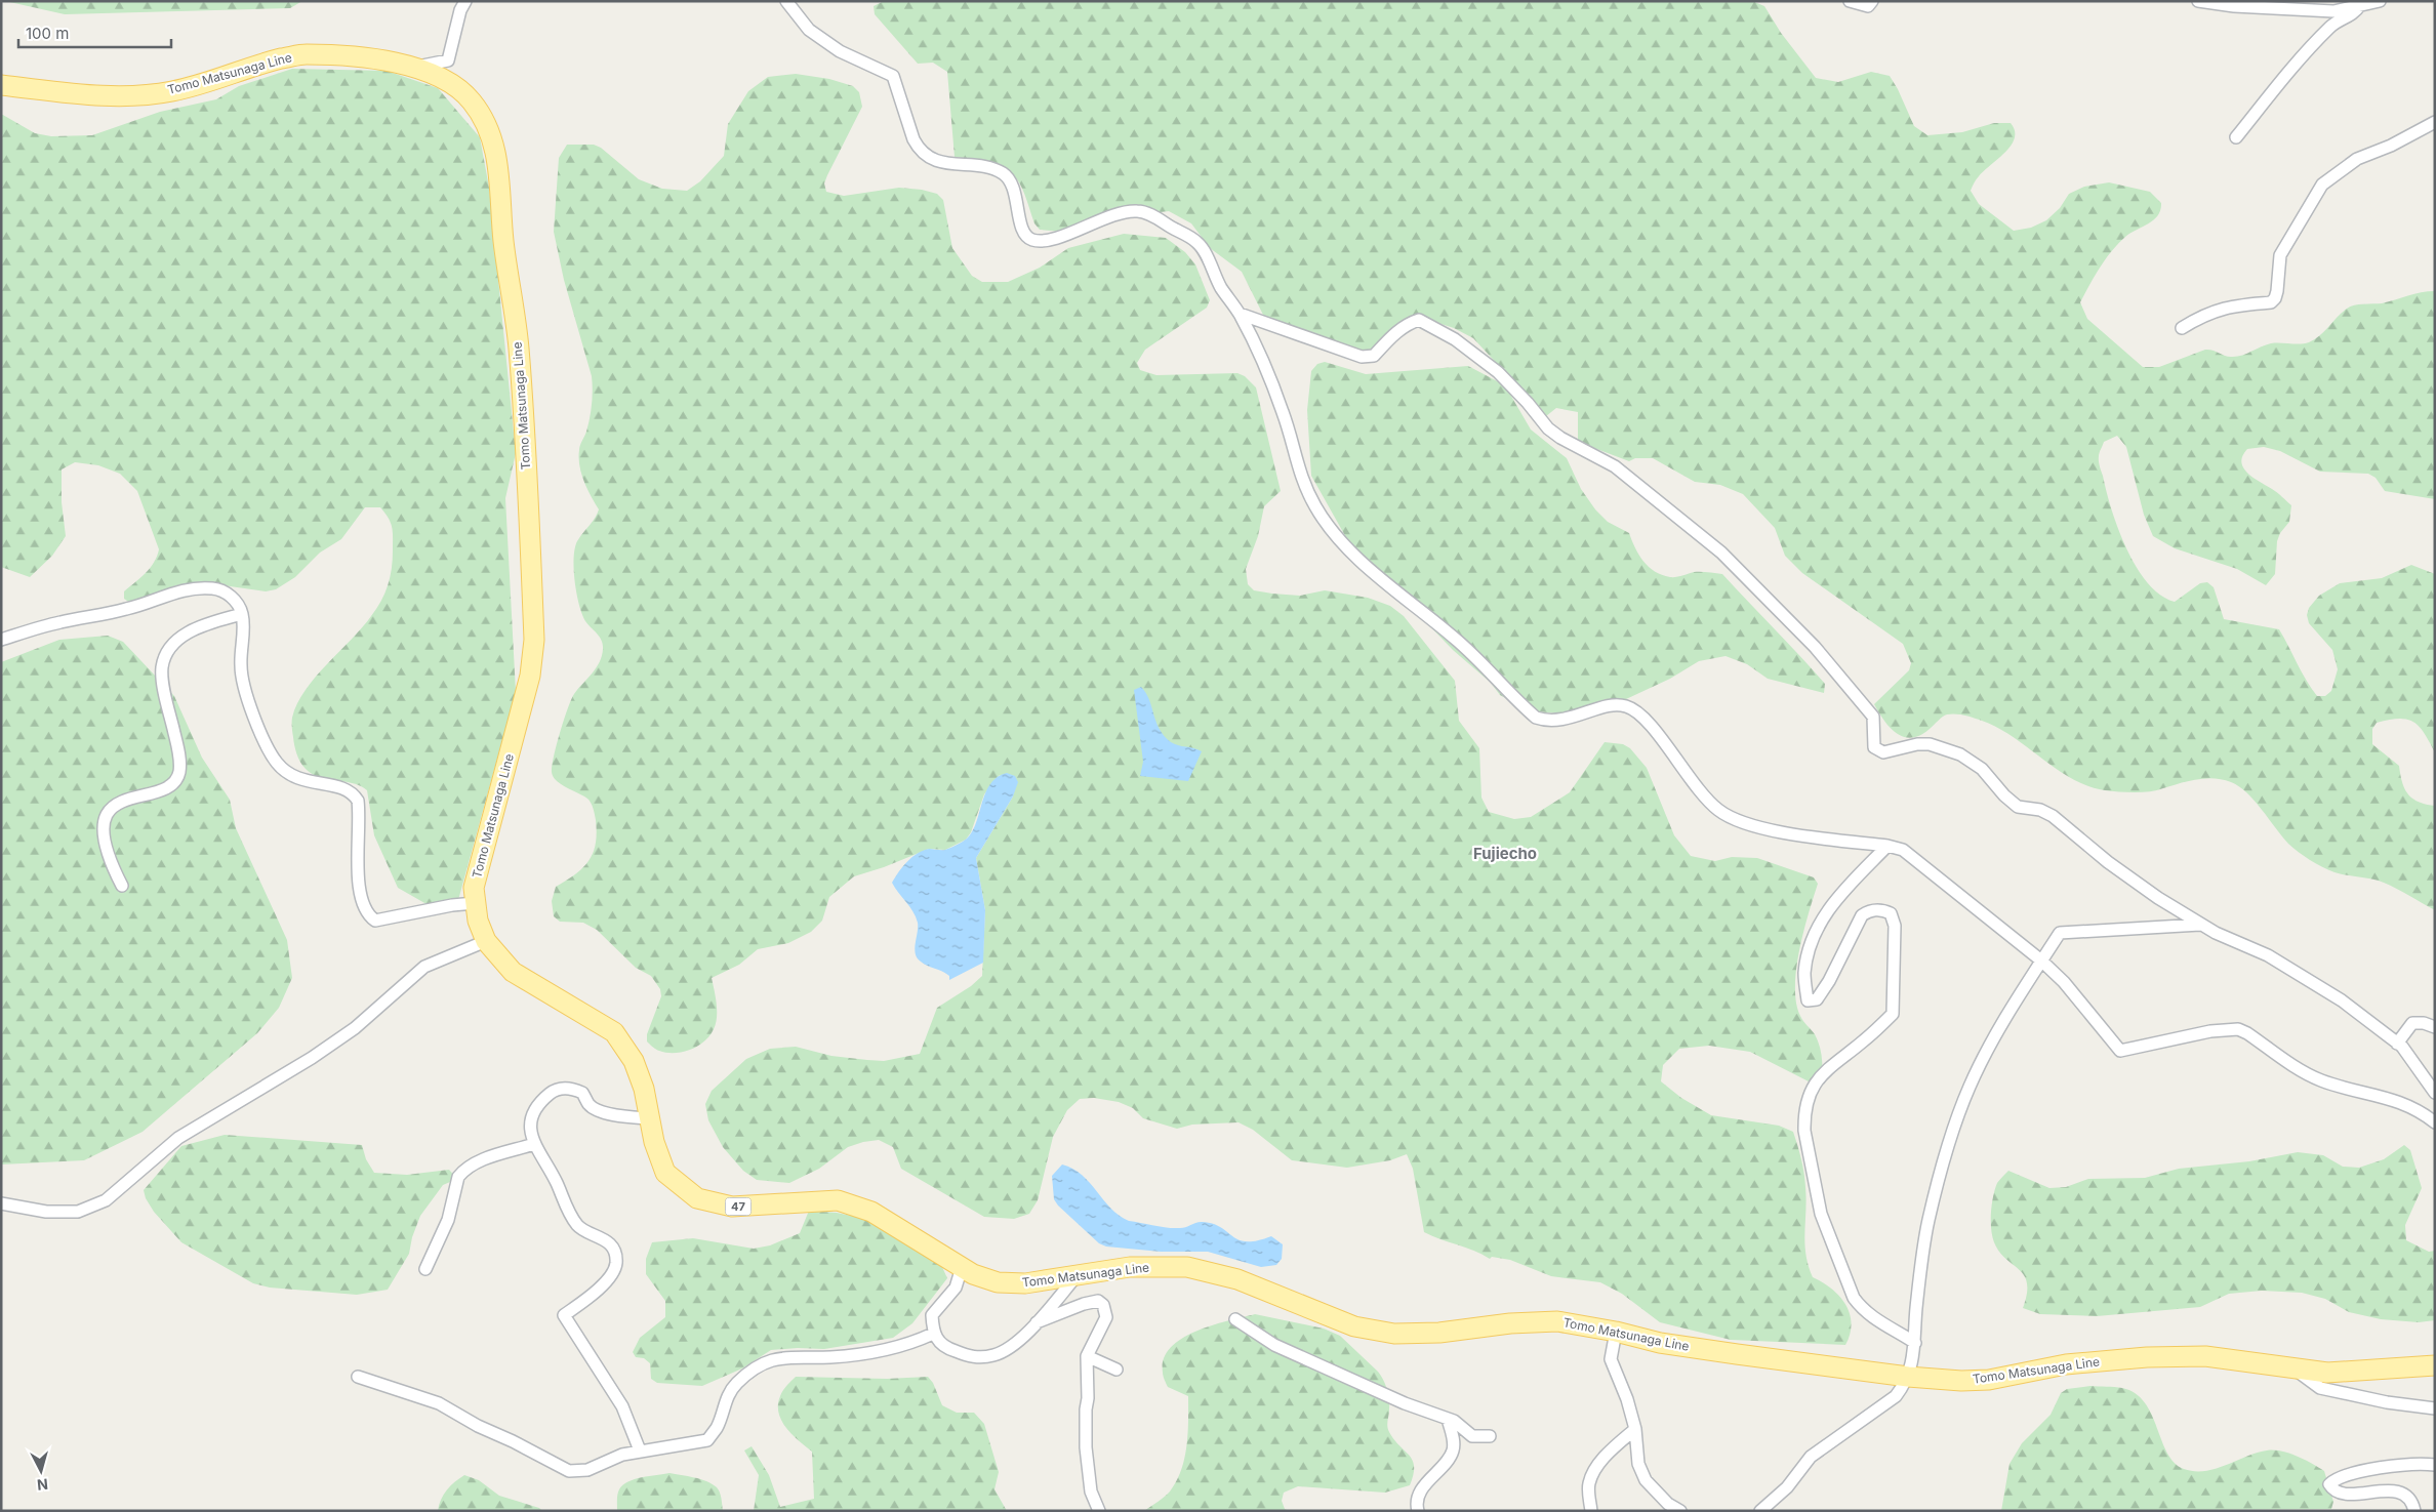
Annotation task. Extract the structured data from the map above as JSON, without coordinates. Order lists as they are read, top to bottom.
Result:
{
  "streets": {
    "main road": ["Tomo Matsunaga Line", "47"]
  },
  "districts": ["Fujiecho"],
  "scale_bar": "100 m",
  "north": "bottom"
}
